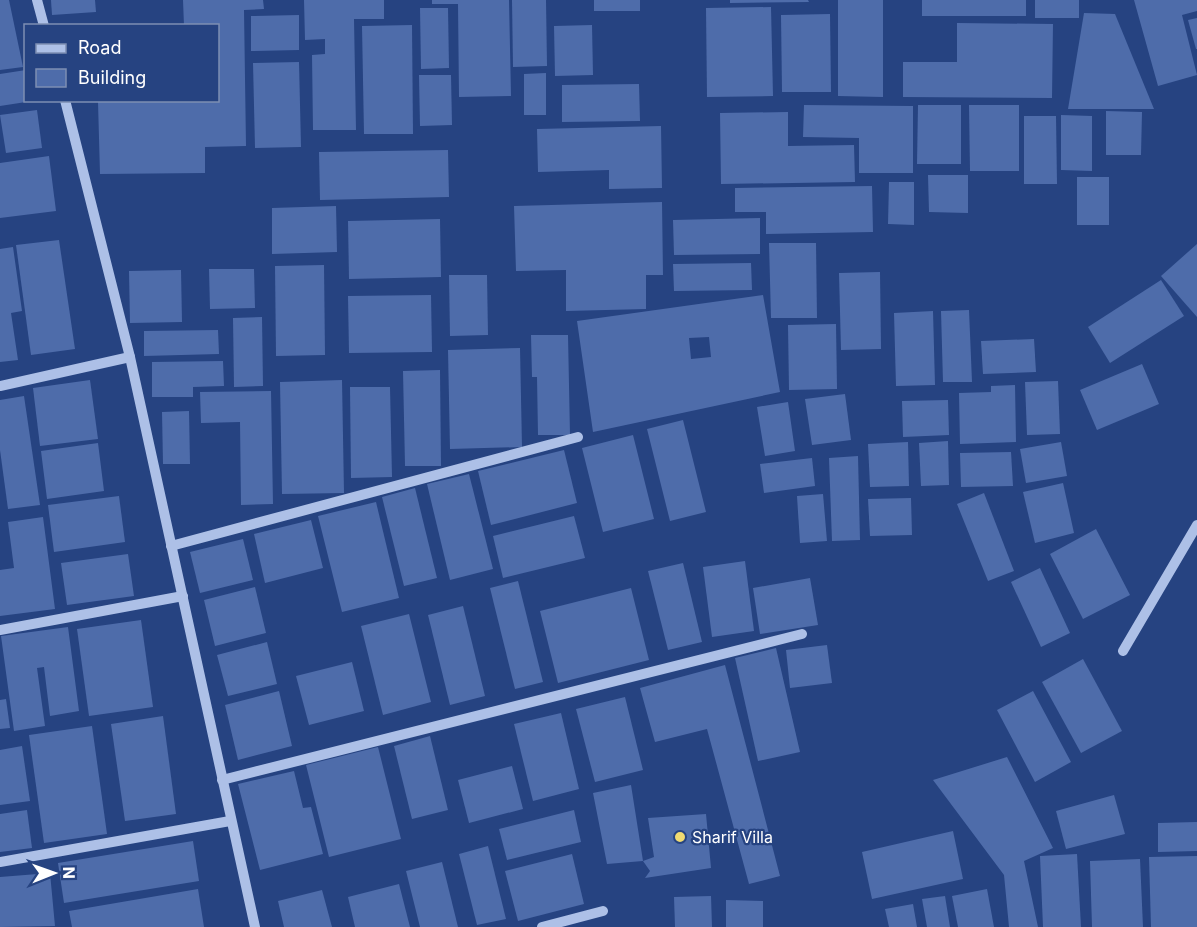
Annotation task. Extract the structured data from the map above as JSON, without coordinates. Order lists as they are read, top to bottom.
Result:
{
  "places": ["Sharif Villa"],
  "legend": ["Road", "Building"],
  "north": "right"
}
